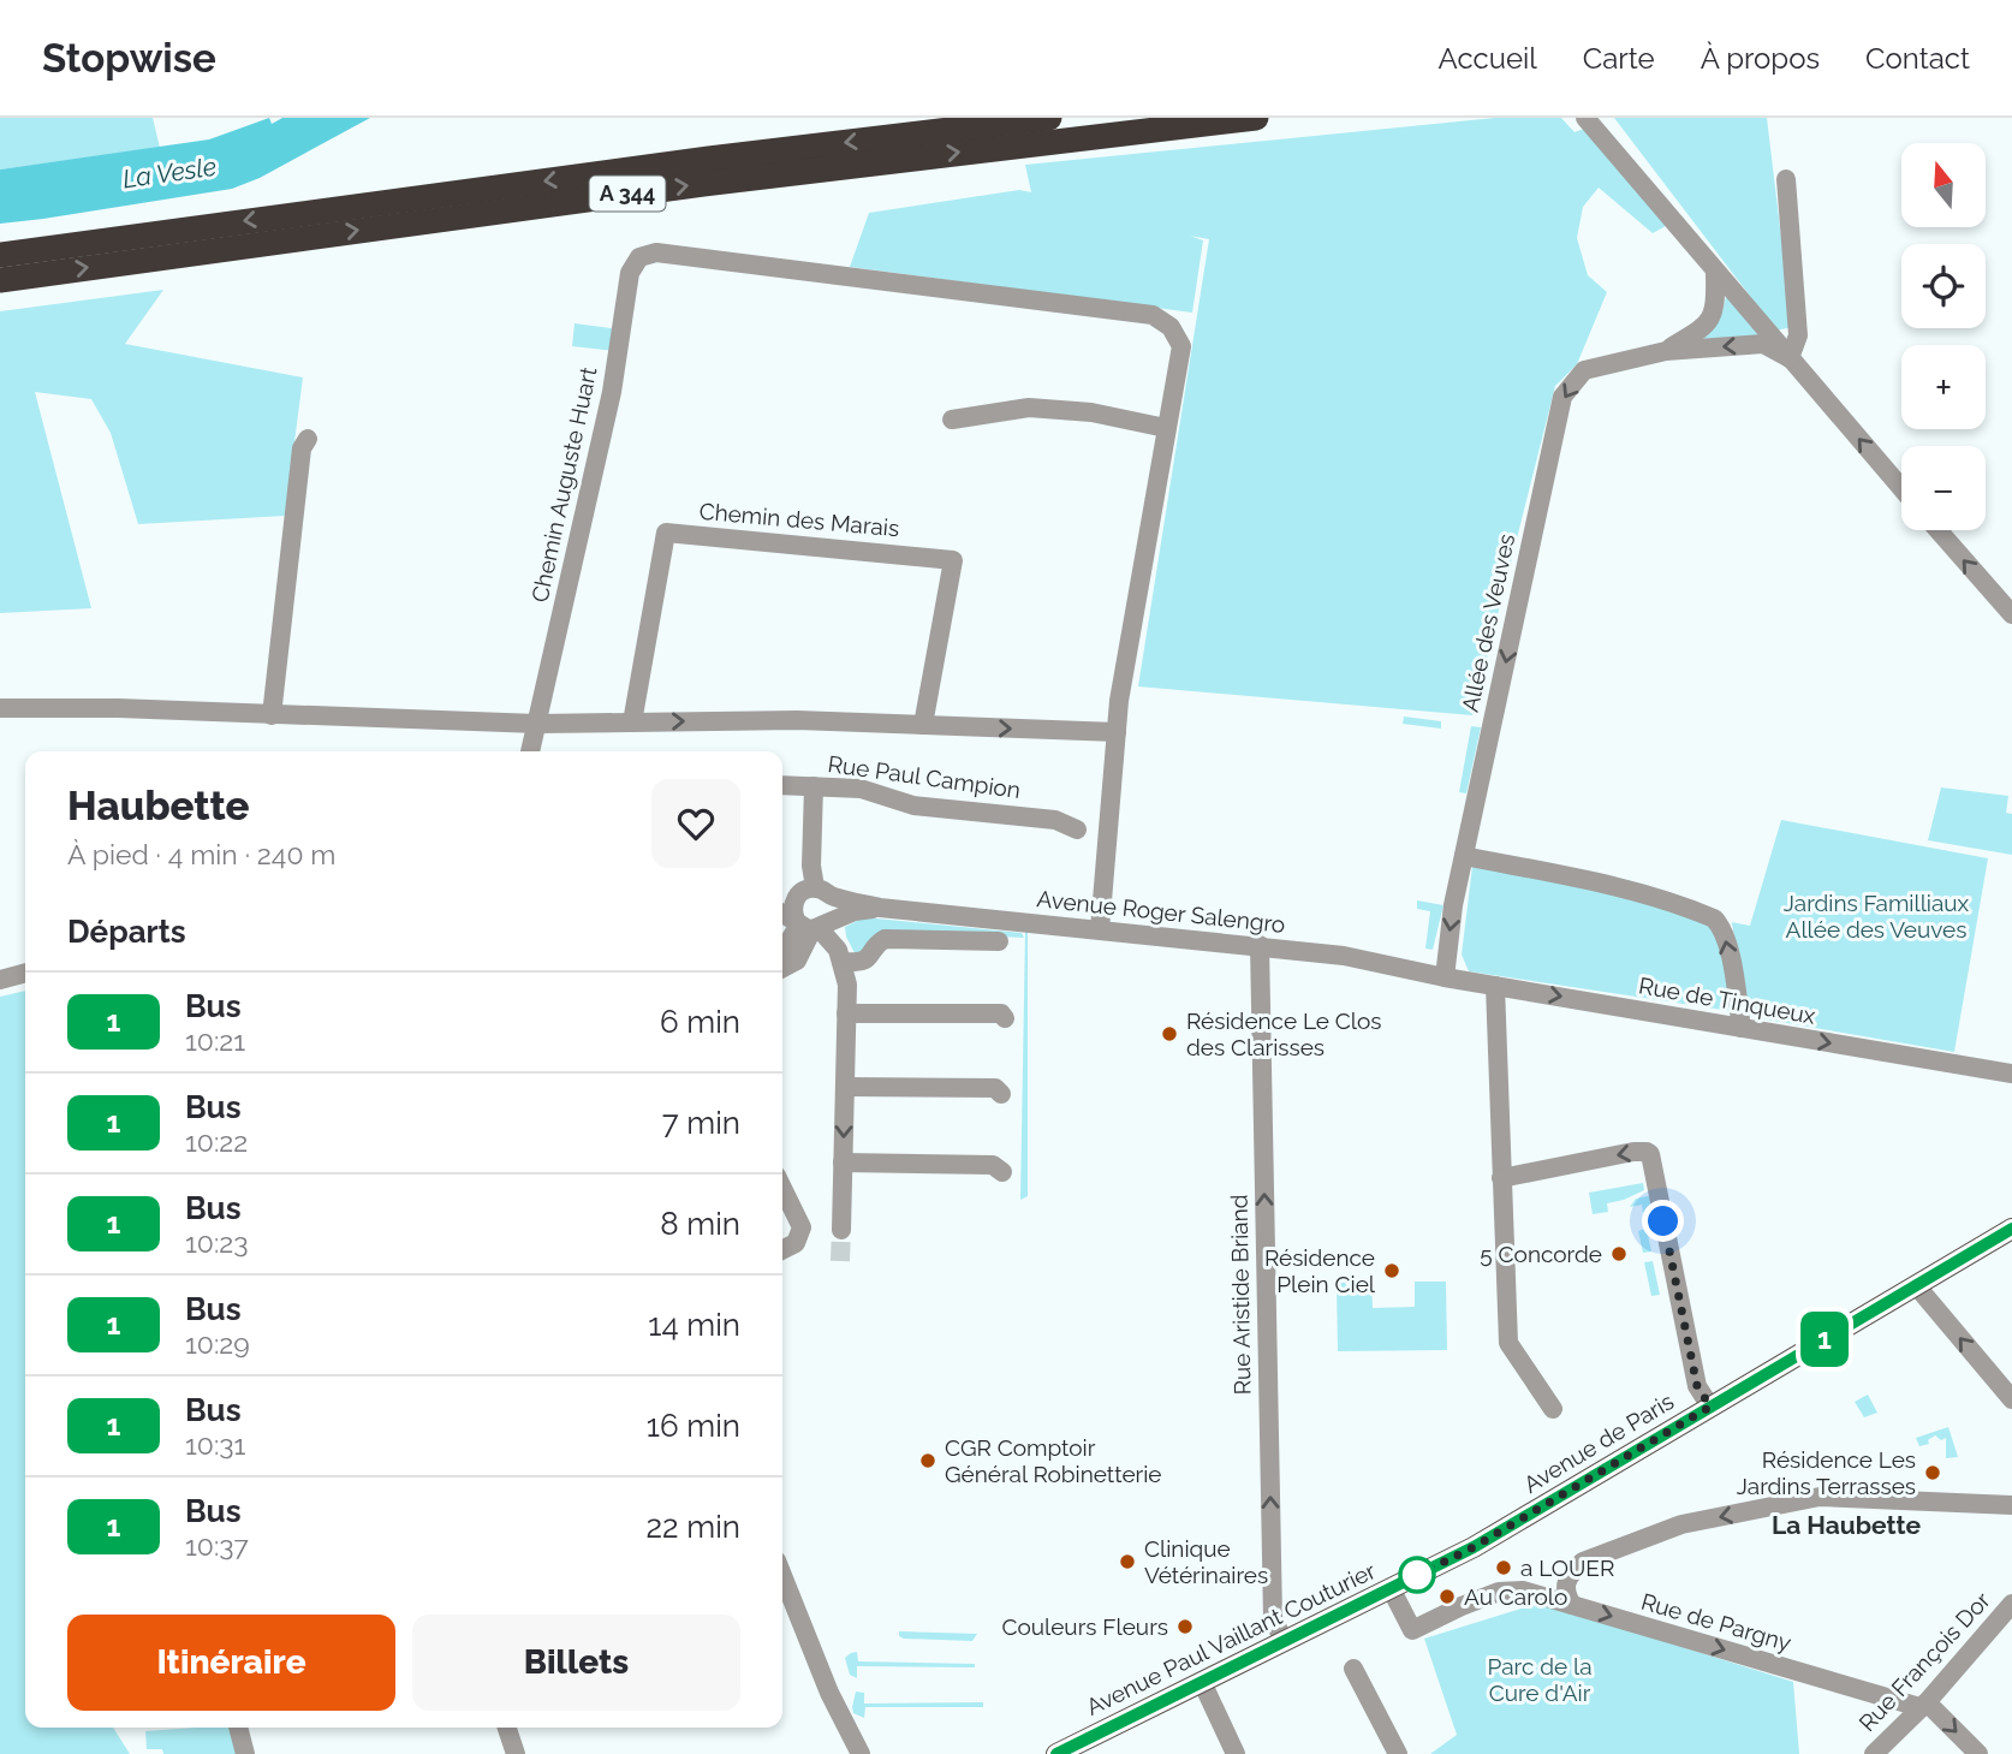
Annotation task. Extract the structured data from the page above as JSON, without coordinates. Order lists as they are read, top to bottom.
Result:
{
  "streets": {
    "highway": ["A 344"],
    "main road": ["Avenue de Paris", "Avenue Paul Vaillant Couturier"],
    "street": [
      "Chemin Auguste Huart",
      "Chemin des Marais",
      "Allée des Veuves",
      "Rue Paul Campion",
      "Avenue Roger Salengro",
      "Rue de Tinqueux",
      "Rue Aristide Briand",
      "Rue de Pargny",
      "Rue François Dor"
    ]
  },
  "crossings": [
    ["Allée des Veuves", "Avenue Roger Salengro"],
    ["Allée des Veuves", "Rue de Tinqueux"],
    ["Rue Paul Campion", "Avenue Roger Salengro"],
    ["Avenue Roger Salengro", "Rue de Tinqueux"],
    ["Avenue Roger Salengro", "Rue Aristide Briand"],
    ["Rue Aristide Briand", "Avenue Paul Vaillant Couturier"],
    ["Avenue de Paris", "Avenue Paul Vaillant Couturier"],
    ["Rue de Pargny", "Avenue Paul Vaillant Couturier"],
    ["Rue de Pargny", "Rue François Dor"]
  ],
  "one_way": [
    "Allée des Veuves",
    "Rue de Tinqueux",
    "Rue Aristide Briand",
    "Rue de Pargny"
  ],
  "districts": ["La Haubette"],
  "water": ["La Vesle"],
  "parks": ["Jardins Familliaux Allée des Veuves", "Parc de la Cure d'Air"],
  "places": [
    "Résidence Le Clos des Clarisses",
    "5 Concorde",
    "Résidence Plein Ciel",
    "CGR Comptoir Général Robinetterie",
    "Résidence Les Jardins Terrasses",
    "Clinique Vétérinaires",
    "a LOUER",
    "Au Carolo",
    "Couleurs Fleurs"
  ],
  "lines": ["bus line 1"],
  "north": "top",
  "page": {
    "header": "Stopwise",
    "nav": [
      "Accueil",
      "Carte",
      "À propos",
      "Contact"
    ],
    "on_map": "1",
    "map_buttons": ["+", "−"],
    "heading": [
      ["Haubette", "À pied · 4 min · 240 m"],
      "Départs"
    ],
    "list": [
      {
        "mark": "1",
        "name": "Bus",
        "note": "10:21",
        "value": "6 min"
      },
      {
        "mark": "1",
        "name": "Bus",
        "note": "10:22",
        "value": "7 min"
      },
      {
        "mark": "1",
        "name": "Bus",
        "note": "10:23",
        "value": "8 min"
      },
      {
        "mark": "1",
        "name": "Bus",
        "note": "10:29",
        "value": "14 min"
      },
      {
        "mark": "1",
        "name": "Bus",
        "note": "10:31",
        "value": "16 min"
      },
      {
        "mark": "1",
        "name": "Bus",
        "note": "10:37",
        "value": "22 min"
      }
    ],
    "buttons": ["Itinéraire", "Billets"]
  }
}
